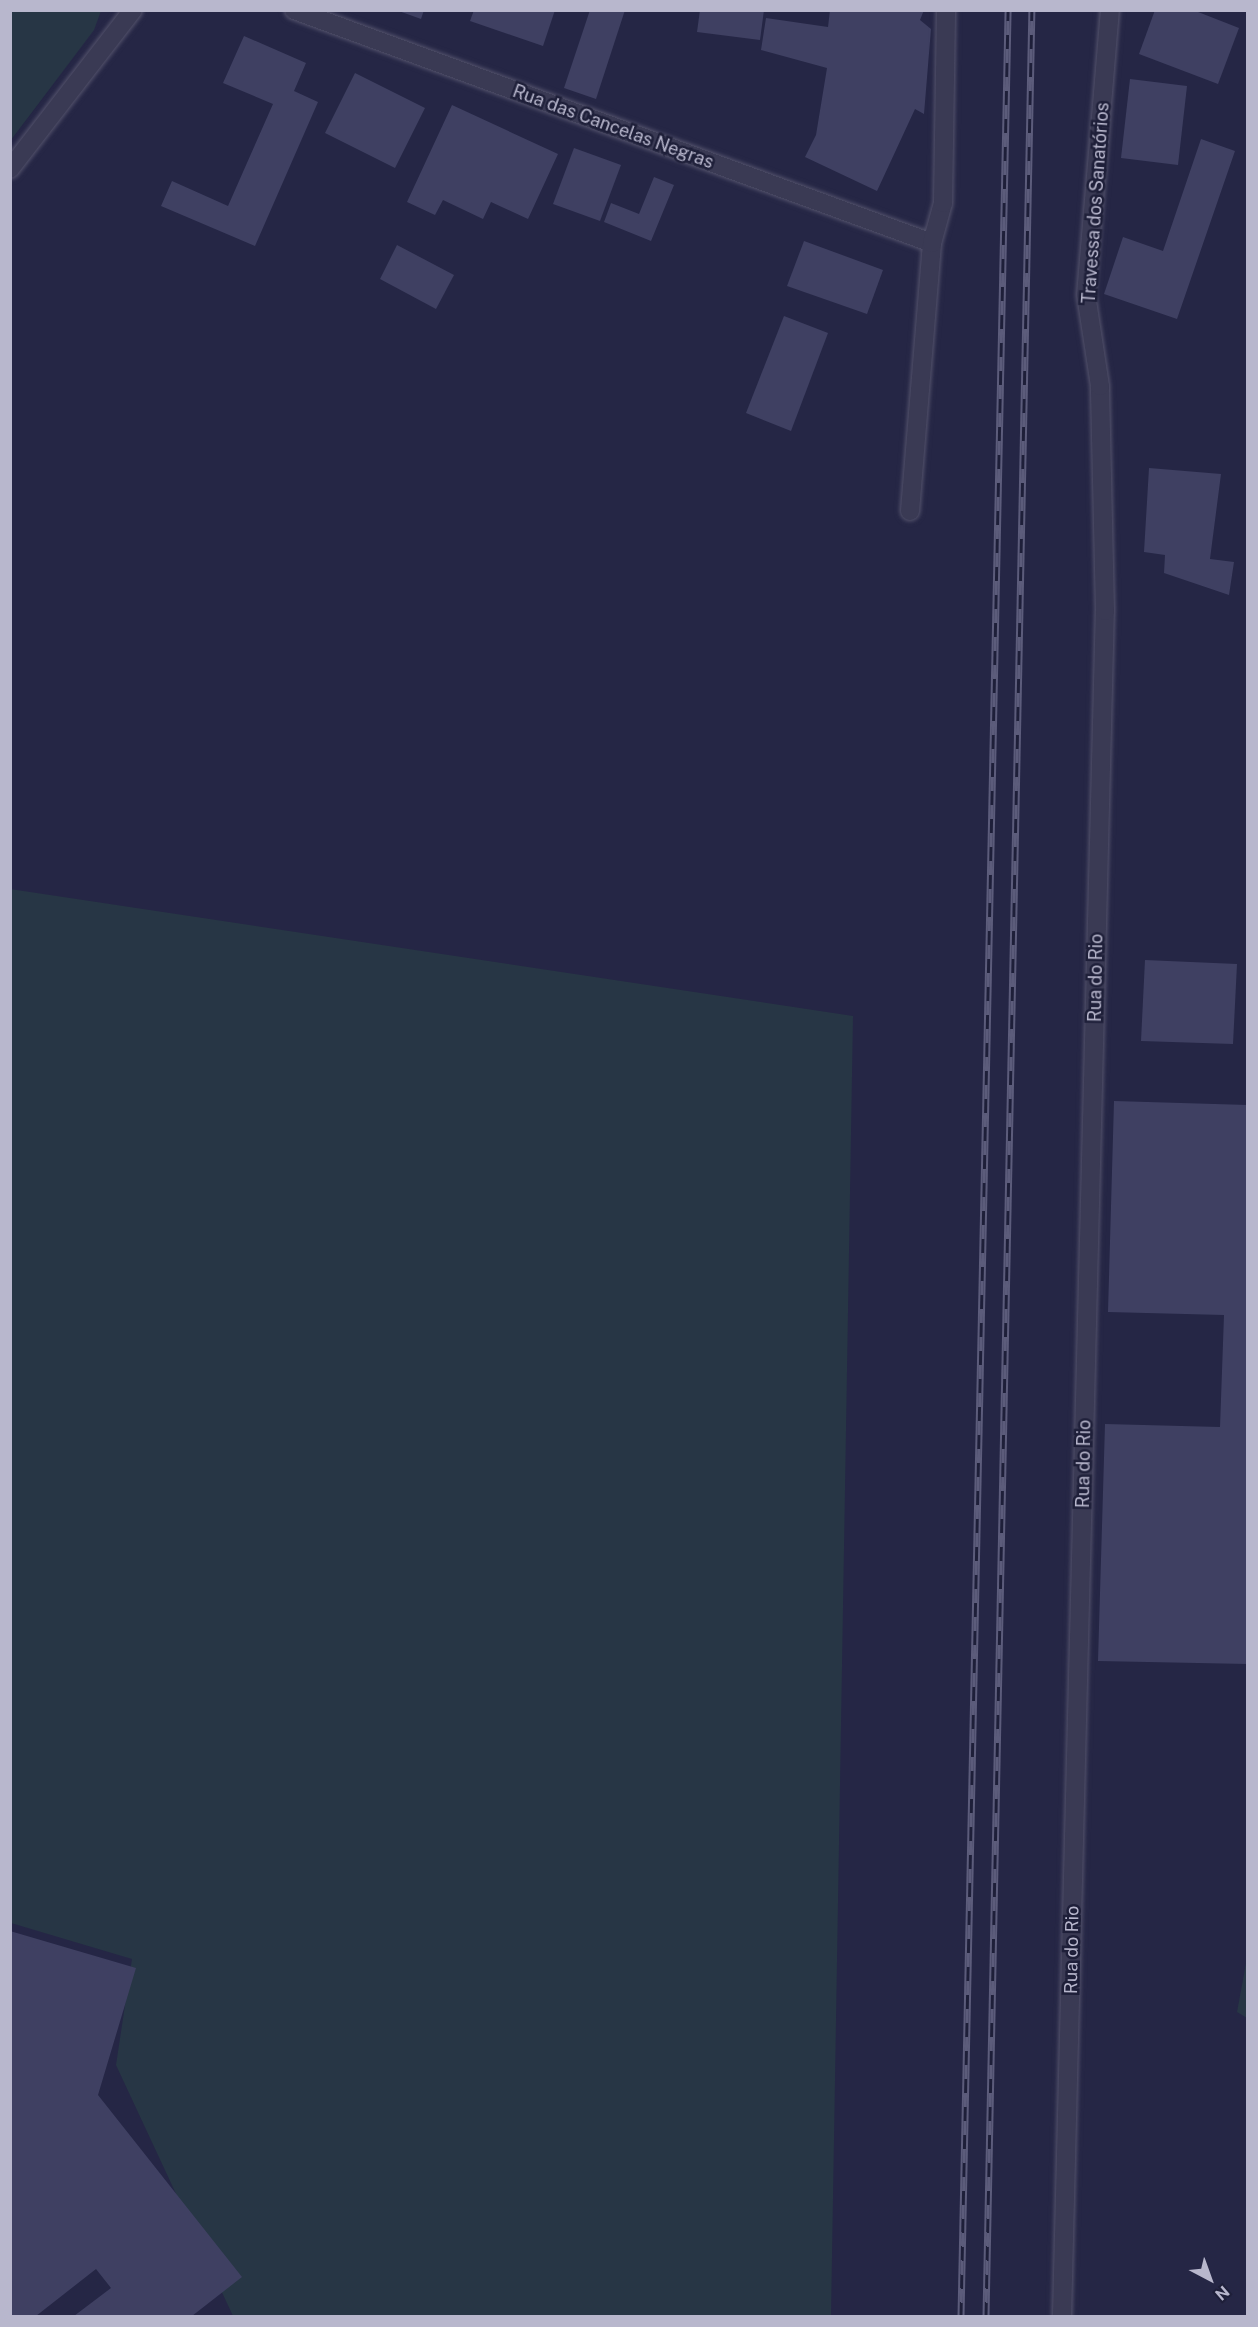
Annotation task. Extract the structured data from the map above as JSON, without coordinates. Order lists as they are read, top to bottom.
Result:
{
  "streets": {
    "street": ["Rua das Cancelas Negras", "Travessa dos Sanatórios", "Rua do Rio"]
  },
  "crossings": [
    ["Travessa dos Sanatórios", "Rua do Rio"]
  ],
  "north": "bottom right"
}
